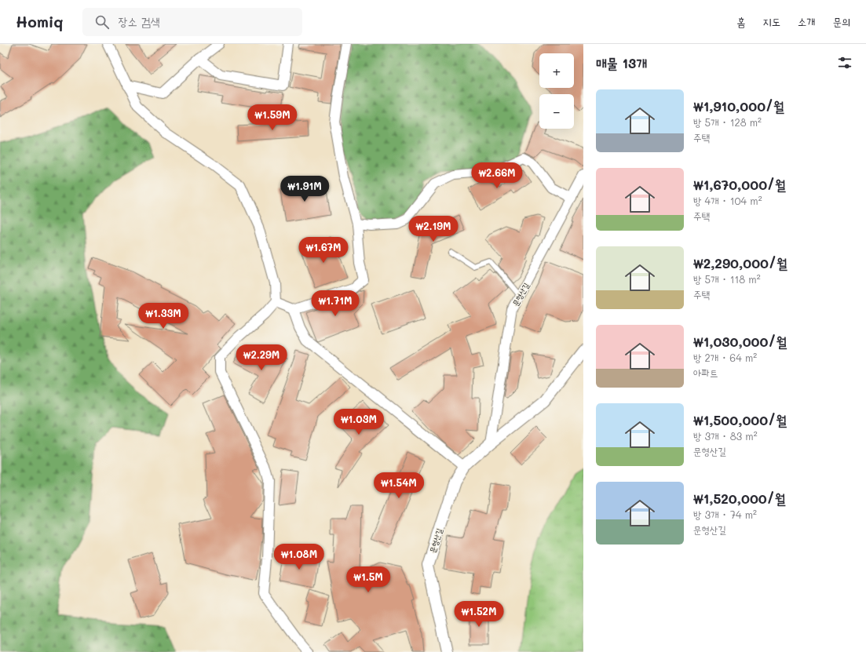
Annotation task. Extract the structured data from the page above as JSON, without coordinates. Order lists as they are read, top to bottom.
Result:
{
  "streets": {
    "street": ["문형산길"]
  },
  "page": {
    "header": "Homiq",
    "search": "장소 검색",
    "nav": [
      "홈",
      "지도",
      "소개",
      "문의"
    ],
    "heading": "매물 13개",
    "map_buttons": ["+", "−"],
    "list": [
      {
        "name": "₩1,910,000/월",
        "note": "방 5개 · 128 m² · 주택"
      },
      {
        "name": "₩1,670,000/월",
        "note": "방 4개 · 104 m² · 주택"
      },
      {
        "name": "₩2,290,000/월",
        "note": "방 5개 · 118 m² · 주택"
      },
      {
        "name": "₩1,030,000/월",
        "note": "방 2개 · 64 m² · 아파트"
      },
      {
        "name": "₩1,500,000/월",
        "note": "방 3개 · 83 m² · 문형산길"
      },
      {
        "name": "₩1,520,000/월",
        "note": "방 3개 · 74 m² · 문형산길"
      }
    ],
    "price": [
      "₩1.59M",
      "₩2.66M",
      "₩1.91M",
      "₩2.19M",
      "₩1.67M",
      "₩1.71M",
      "₩1.33M",
      "₩2.29M",
      "₩1.03M",
      "₩1.54M",
      "₩1.08M",
      "₩1.5M",
      "₩1.52M"
    ]
  }
}
